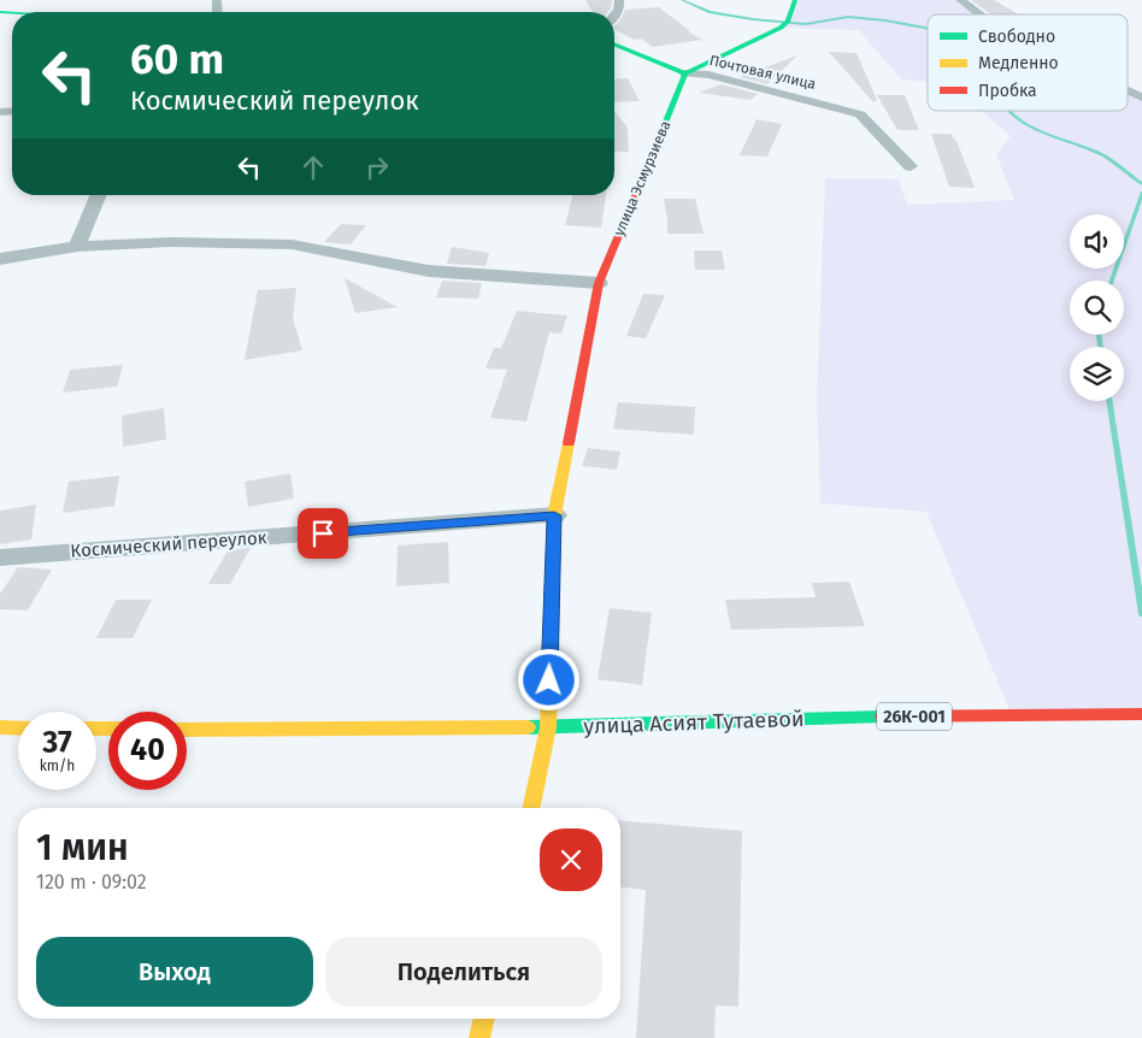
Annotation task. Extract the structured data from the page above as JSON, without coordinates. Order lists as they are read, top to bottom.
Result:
{
  "streets": {
    "street": [
      "Почтовая улица",
      "улица Эсмурзиева",
      "Космический переулок",
      "26К-001",
      "улица Асият Тутаевой"
    ]
  },
  "crossings": [
    ["Почтовая улица", "улица Эсмурзиева"],
    ["улица Эсмурзиева", "Космический переулок"],
    ["улица Эсмурзиева", "улица Асият Тутаевой"]
  ],
  "legend": ["Свободно", "Медленно", "Пробка"],
  "page": {
    "turn": ["60 m", "Космический переулок"],
    "speed": "37 km/h",
    "limit": "40",
    "heading": ["1 мин", "120 m · 09:02"],
    "buttons": ["Выход", "Поделиться"]
  }
}
